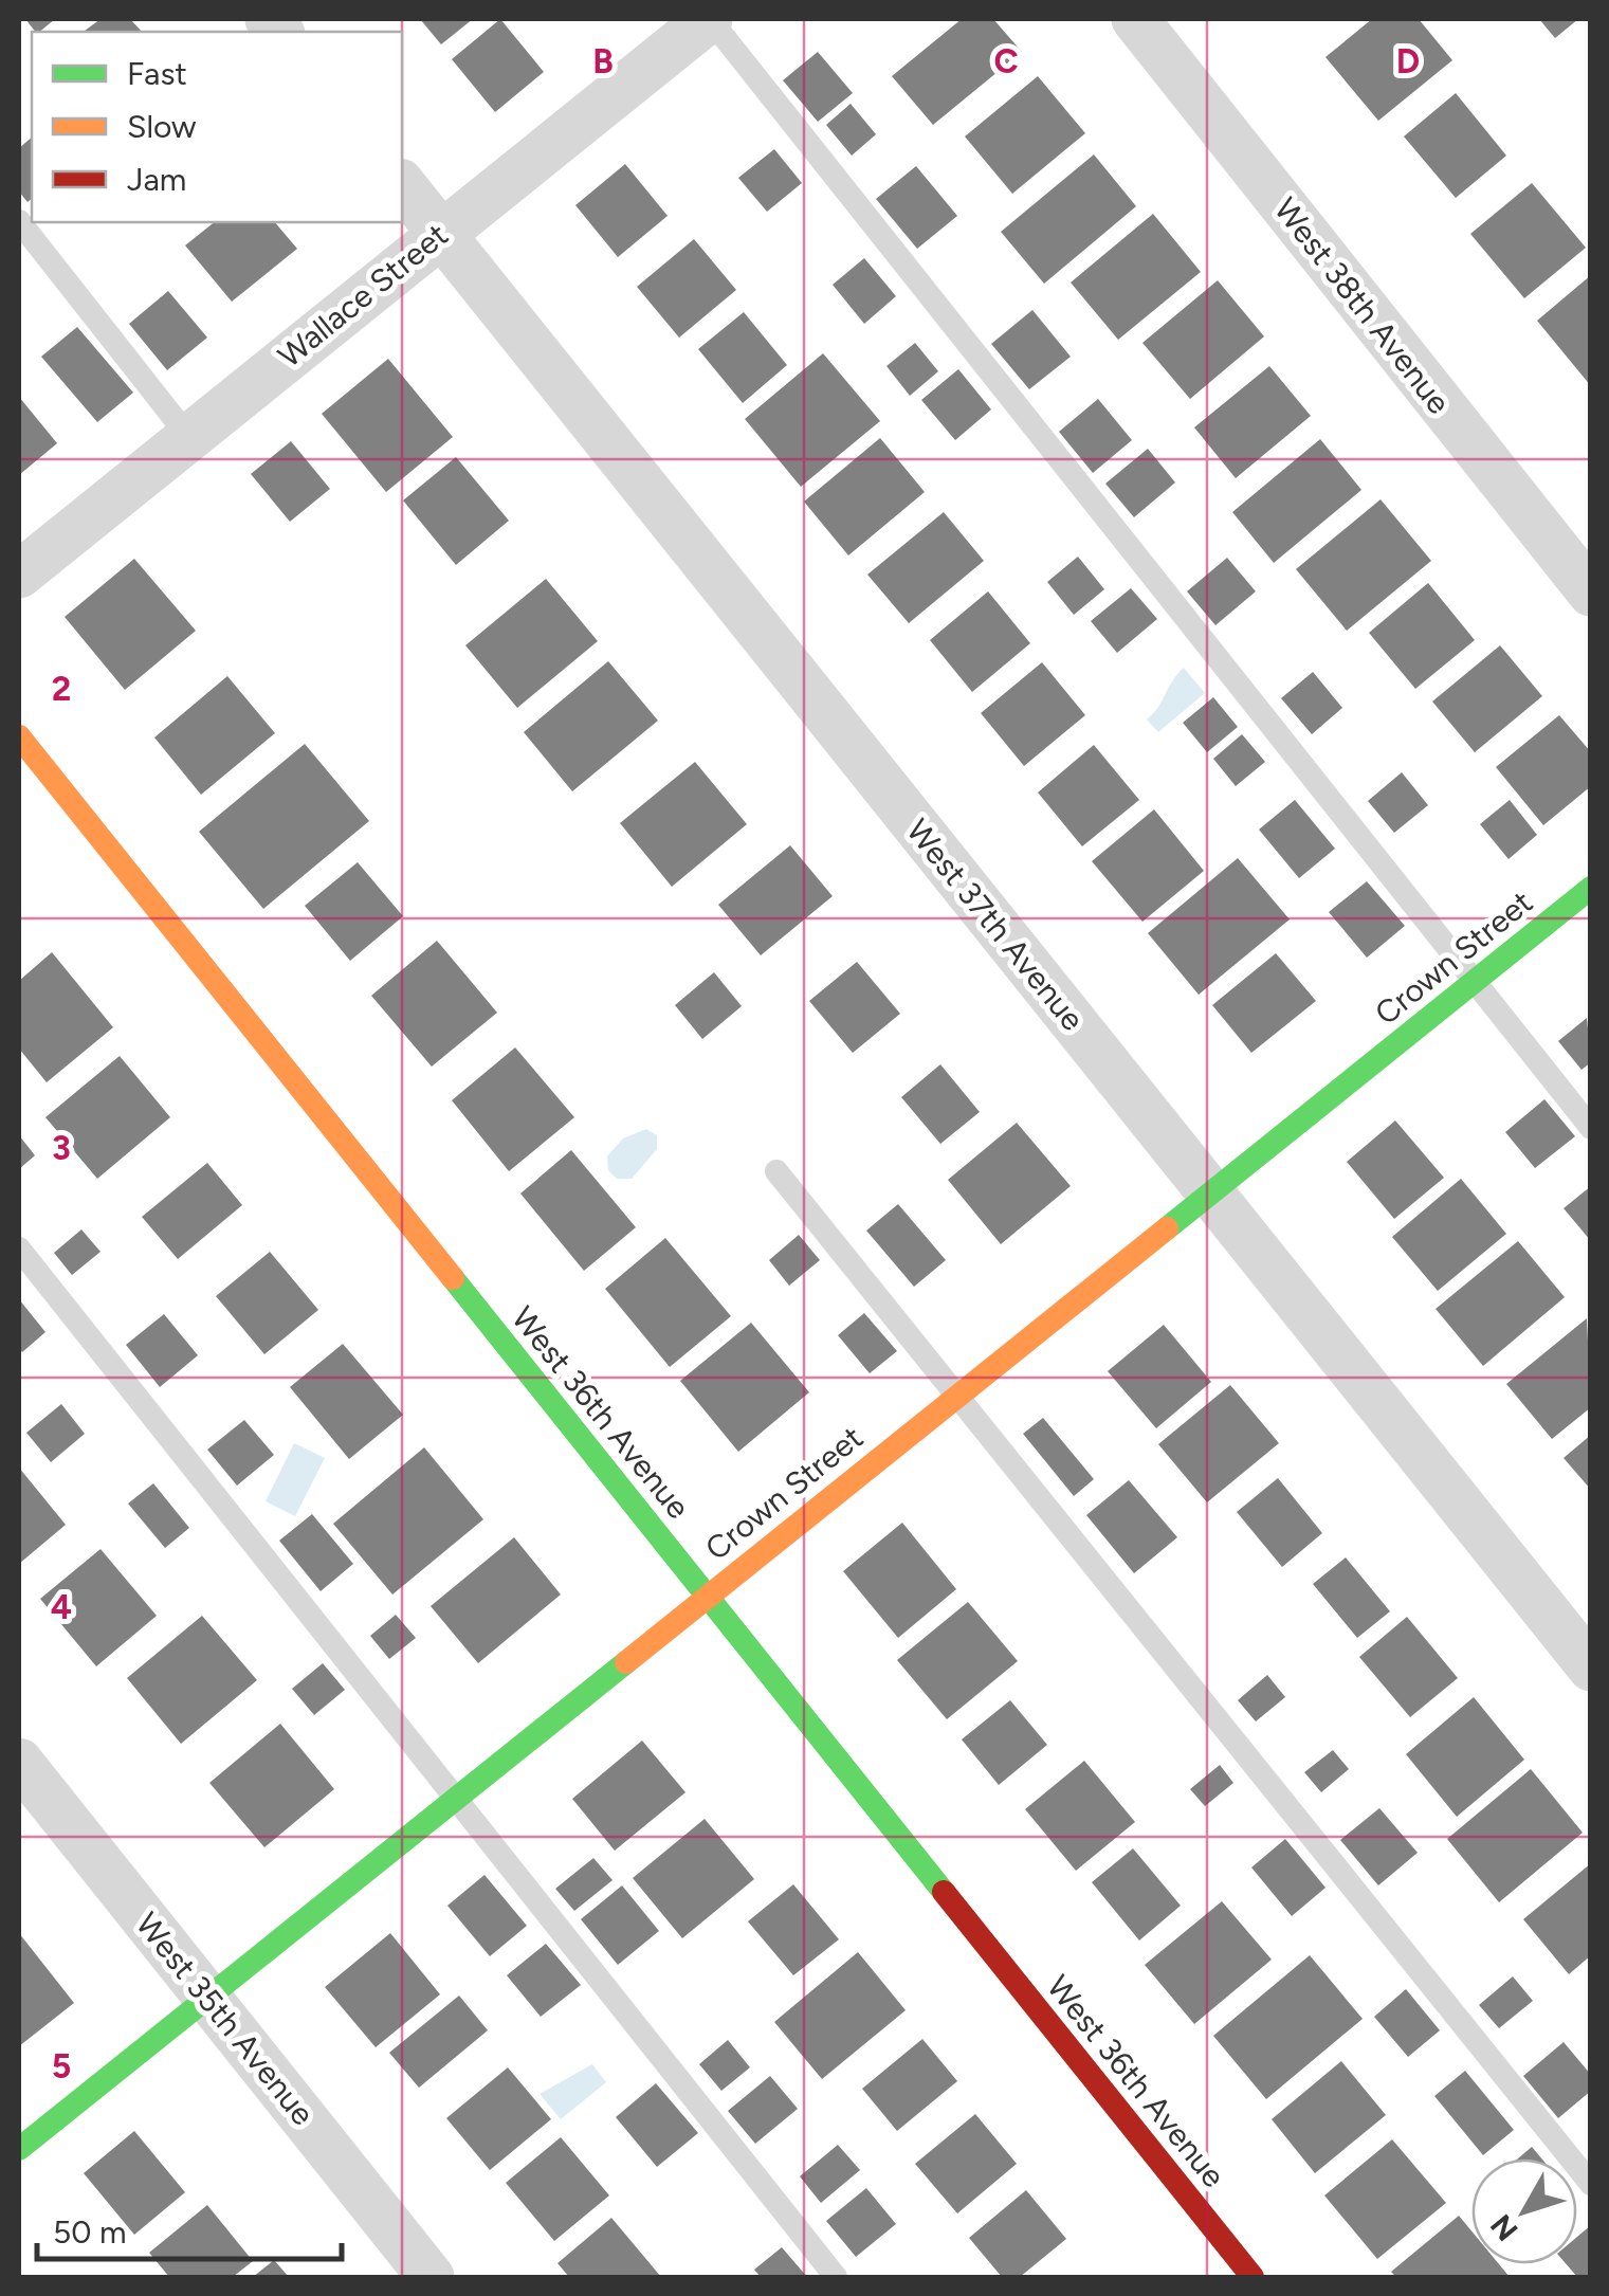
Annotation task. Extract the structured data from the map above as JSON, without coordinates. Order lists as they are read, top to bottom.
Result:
{
  "streets": {
    "street": [
      "Wallace Street",
      "West 38th Avenue",
      "West 37th Avenue",
      "Crown Street",
      "West 36th Avenue",
      "West 35th Avenue"
    ]
  },
  "crossings": [
    ["Wallace Street", "West 37th Avenue"],
    ["West 37th Avenue", "Crown Street"],
    ["Crown Street", "West 36th Avenue"],
    ["Crown Street", "West 35th Avenue"]
  ],
  "legend": ["Fast", "Slow", "Jam"],
  "scale_bar": "50 m",
  "north": "bottom left",
  "grid": {
    "columns": ["B", "C", "D"],
    "rows": [
      "2",
      "3",
      "4",
      "5"
    ]
  }
}
